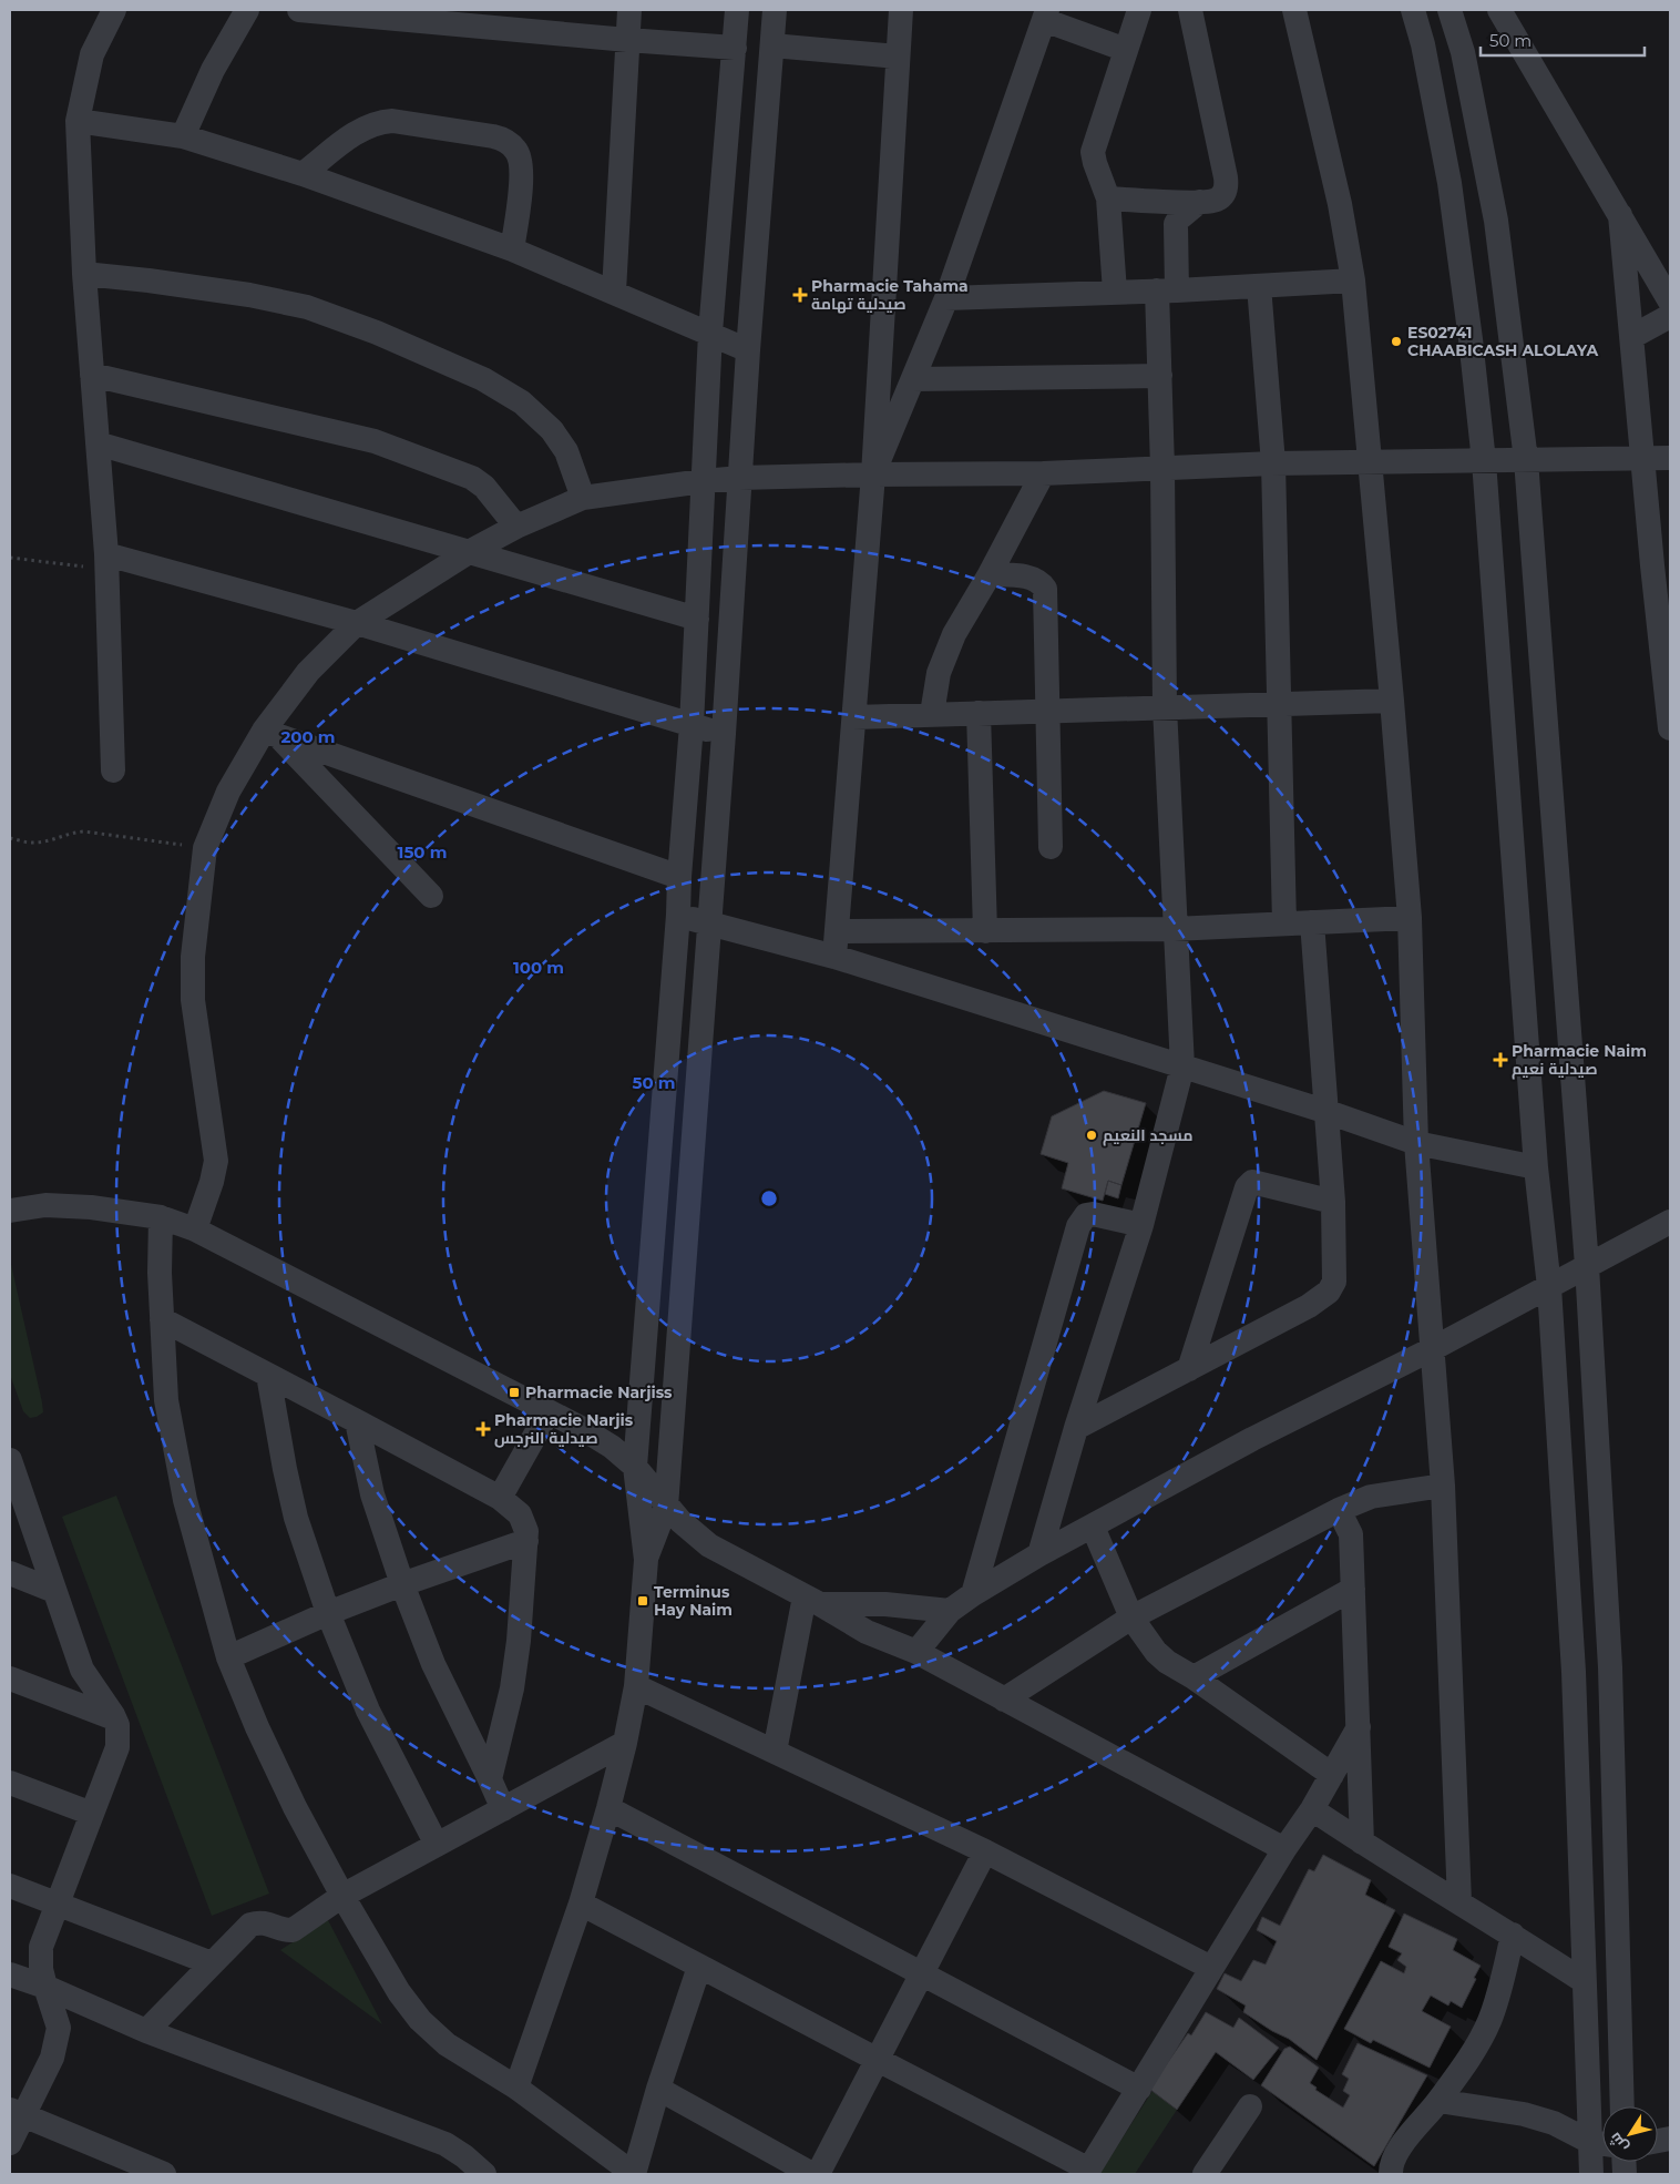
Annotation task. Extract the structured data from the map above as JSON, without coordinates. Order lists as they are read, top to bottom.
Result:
{
  "places": {
    "health": ["Pharmacie Tahama صيدلية تهامة", "Pharmacie Naim صيدلية نعيم", "Pharmacie Narjis صيدلية النرجس"],
    "other": ["ES02741 CHAABICASH ALOLAYA", "مسجد النعيم"],
    "transit": ["Pharmacie Narjiss", "Terminus Hay Naim"]
  },
  "scale_bar": "50 m",
  "north": "bottom left",
  "rings": [
    "200 m",
    "150 m",
    "100 m",
    "50 m"
  ]
}
